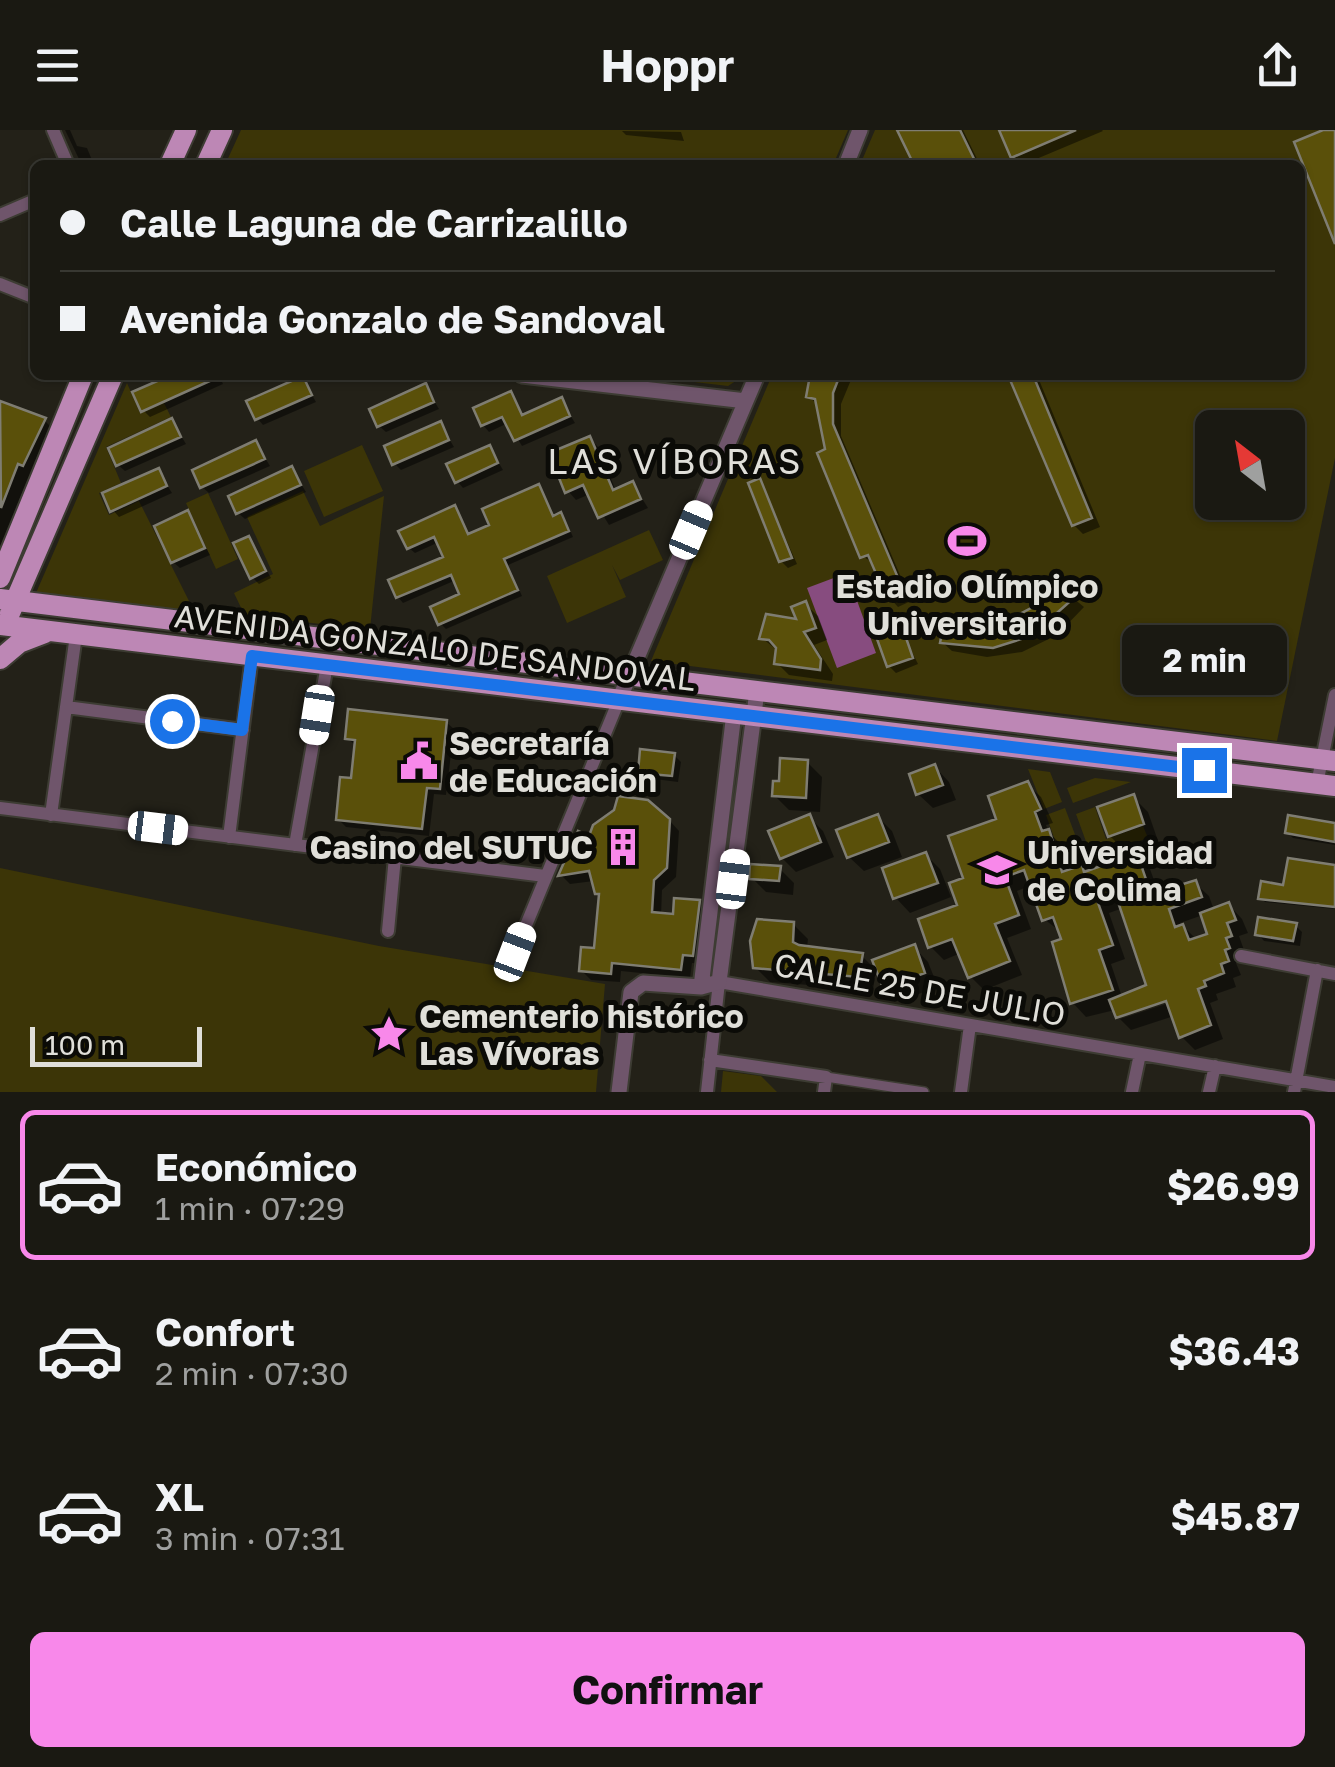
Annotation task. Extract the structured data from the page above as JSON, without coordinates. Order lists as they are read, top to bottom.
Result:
{
  "streets": {
    "main road": ["AVENIDA GONZALO DE SANDOVAL"],
    "street": ["CALLE 25 DE JULIO"]
  },
  "districts": ["LAS VÍBORAS"],
  "places": {
    "sports": ["Estadio Olímpico Universitario"],
    "public building": ["Secretaría de Educación"],
    "building": ["Casino del SUTUC"],
    "school or university": ["Universidad de Colima"],
    "place": ["Cementerio histórico Las Vívoras"]
  },
  "scale_bar": "100 m",
  "north": "top left",
  "page": {
    "header": "Hoppr",
    "banner": ["Calle Laguna de Carrizalillo", "Avenida Gonzalo de Sandoval"],
    "bubble": "2 min",
    "scale": "100 m",
    "list": [
      {
        "name": "Económico",
        "note": "1 min · 07:29",
        "value": "$26.99"
      },
      {
        "name": "Confort",
        "note": "2 min · 07:30",
        "value": "$36.43"
      },
      {
        "name": "XL",
        "note": "3 min · 07:31",
        "value": "$45.87"
      }
    ],
    "buttons": "Confirmar"
  }
}
